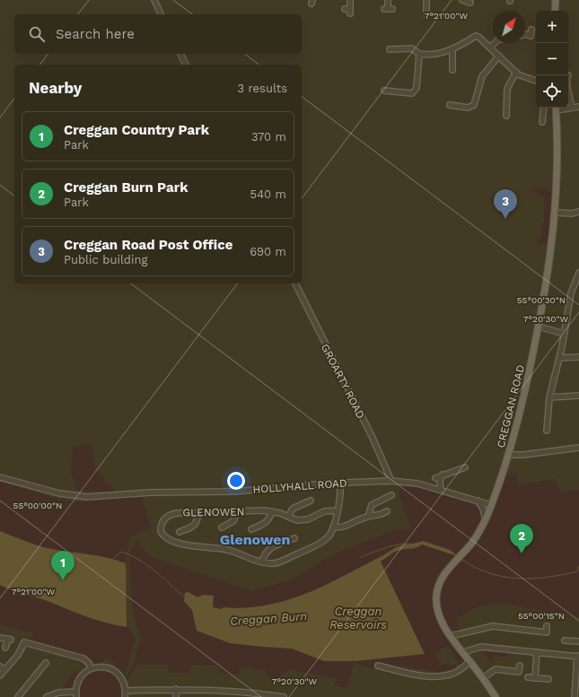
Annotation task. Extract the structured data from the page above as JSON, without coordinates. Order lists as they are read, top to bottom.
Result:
{
  "streets": {
    "main road": ["CREGGAN ROAD"],
    "street": ["GROARTY ROAD", "HOLLYHALL ROAD", "GLENOWEN"]
  },
  "crossings": [
    ["GROARTY ROAD", "HOLLYHALL ROAD"],
    ["CREGGAN ROAD", "HOLLYHALL ROAD"],
    ["HOLLYHALL ROAD", "GLENOWEN"]
  ],
  "districts": ["Glenowen"],
  "water": ["Creggan Reservoirs", "Creggan Burn"],
  "north": "top right",
  "page": {
    "map_buttons": ["+", "−"],
    "search": "Search here",
    "heading": ["Nearby", "3 results"],
    "list": [
      {
        "mark": "1",
        "name": "Creggan Country Park",
        "note": "Park",
        "value": "370 m"
      },
      {
        "mark": "2",
        "name": "Creggan Burn Park",
        "note": "Park",
        "value": "540 m"
      },
      {
        "mark": "3",
        "name": "Creggan Road Post Office",
        "note": "Public building",
        "value": "690 m"
      }
    ],
    "pins": ["3", "2", "1"]
  },
  "coordinates": [
    "7°21'00\"W",
    "55°00'30\"N",
    "7°20'30\"W",
    "55°00'00\"N",
    "55°00'15\"N"
  ]
}
